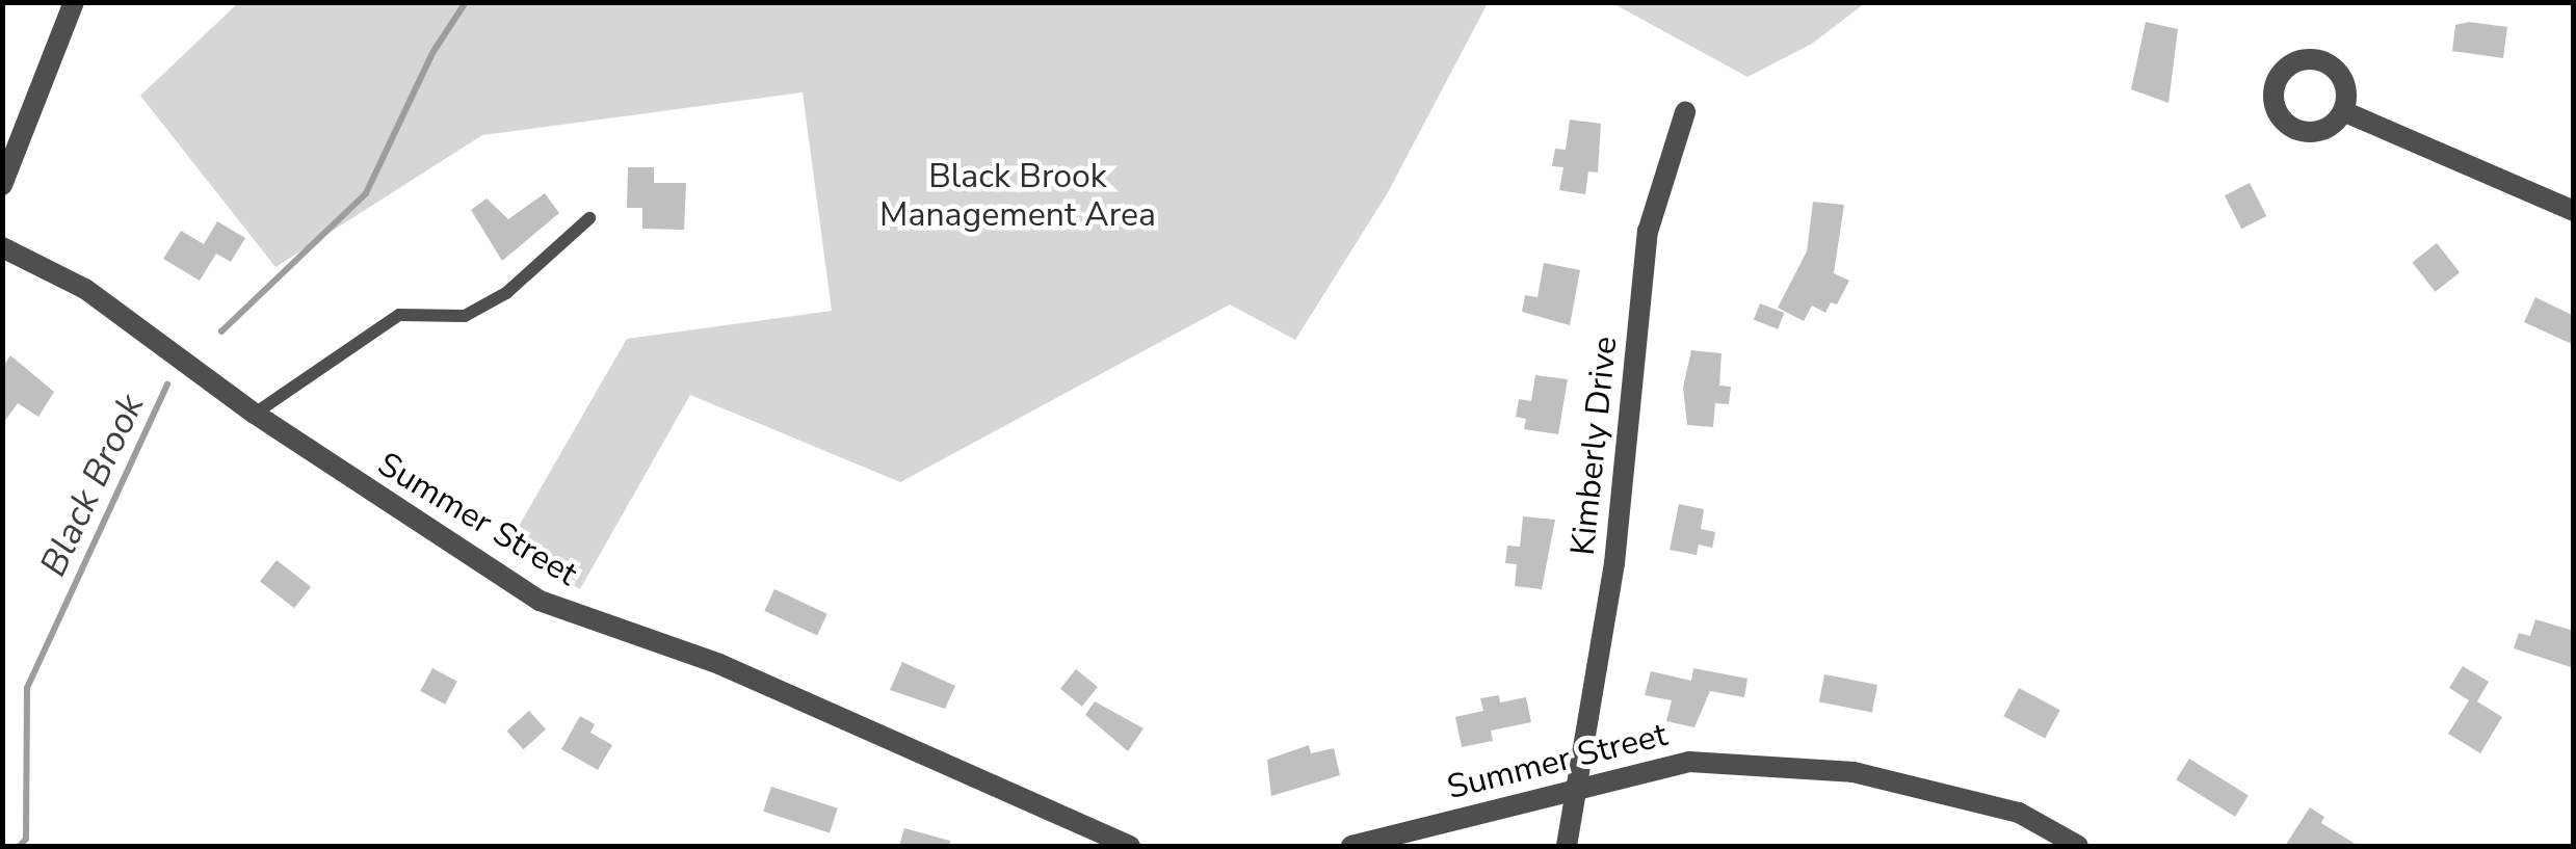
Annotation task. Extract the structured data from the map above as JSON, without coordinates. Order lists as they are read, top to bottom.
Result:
{
  "streets": {
    "street": ["Kimberly Drive", "Summer Street"]
  },
  "crossings": [
    ["Kimberly Drive", "Summer Street"]
  ],
  "water": ["Black Brook"],
  "parks": ["Black Brook Management Area"]
}
